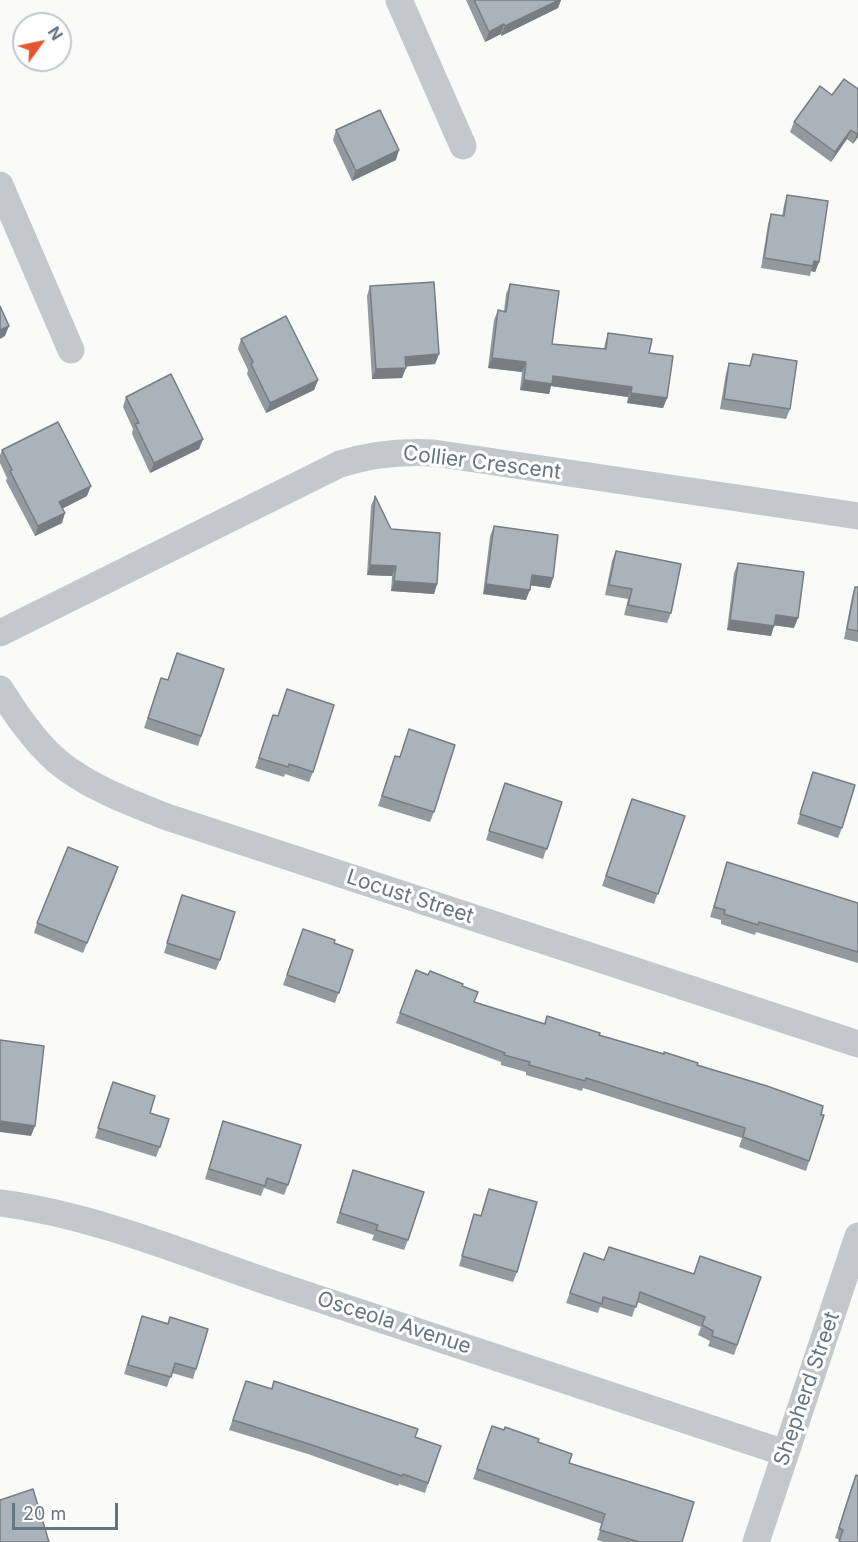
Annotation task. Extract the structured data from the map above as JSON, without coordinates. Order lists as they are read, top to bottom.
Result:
{
  "streets": {
    "street": [
      "Collier Crescent",
      "Locust Street",
      "Osceola Avenue",
      "Shepherd Street"
    ]
  },
  "crossings": [
    ["Osceola Avenue", "Shepherd Street"]
  ],
  "scale_bar": "20 m",
  "north": "top right"
}
